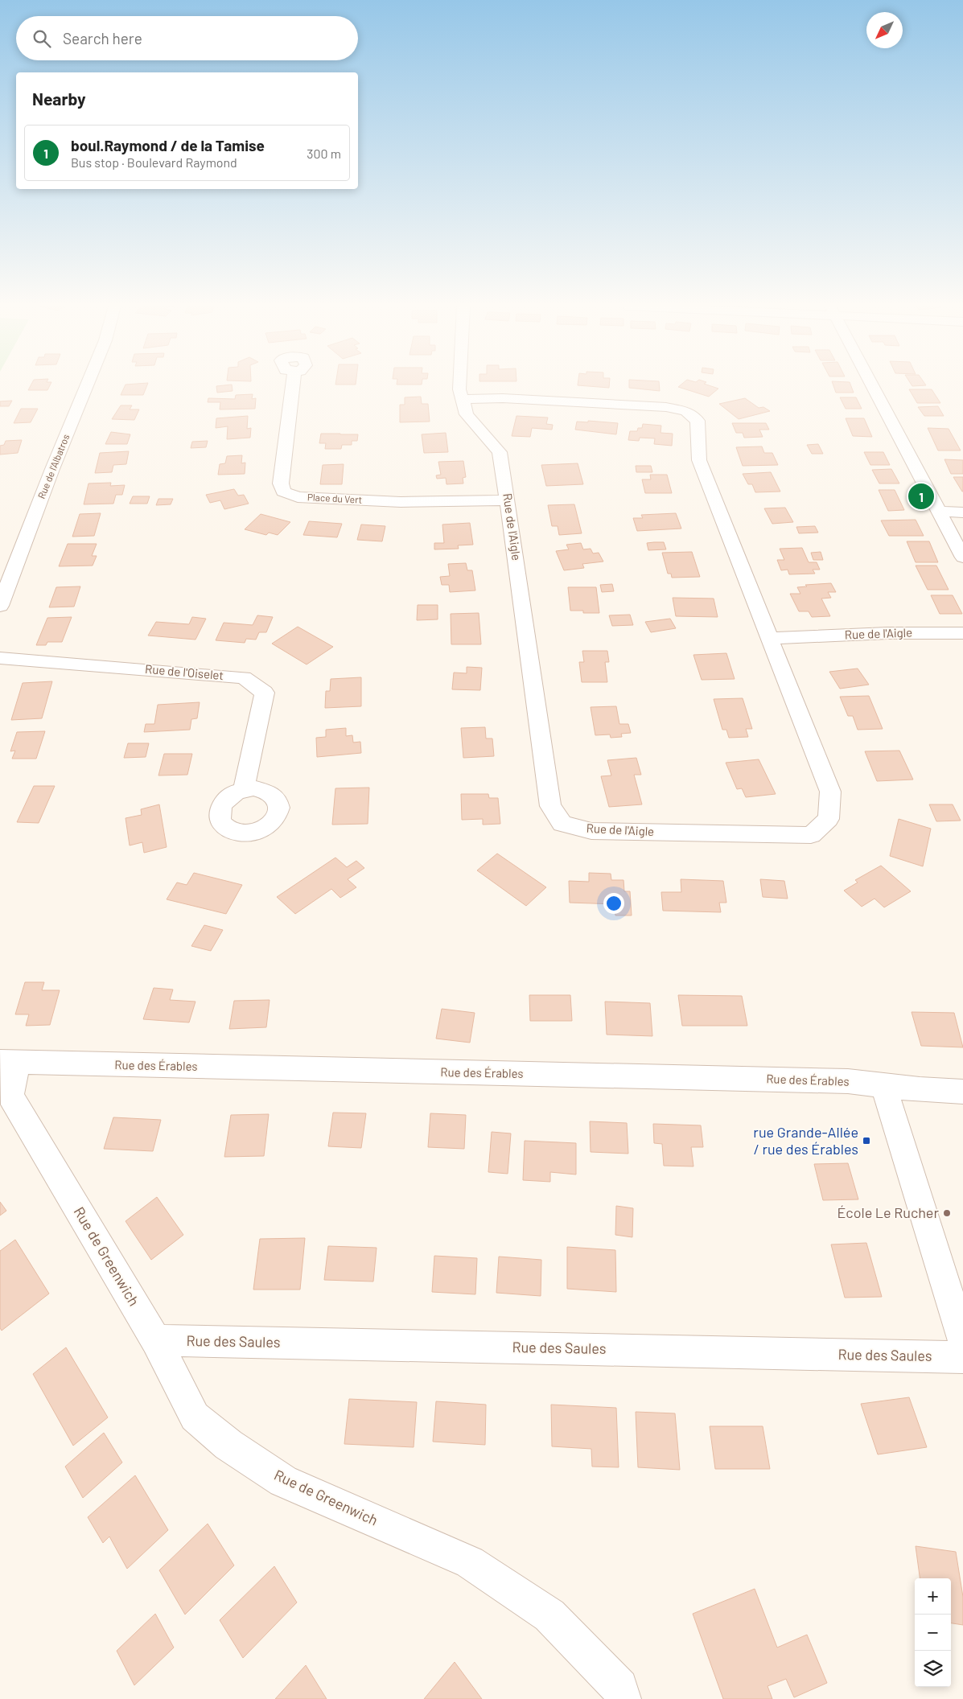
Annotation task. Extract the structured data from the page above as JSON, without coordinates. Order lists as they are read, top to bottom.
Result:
{
  "streets": {
    "street": [
      "Rue de l'Albatros",
      "Place du Vert",
      "Rue de l'Aigle",
      "Rue de l'Oiselet",
      "Rue des Érables",
      "Rue de Greenwich",
      "Rue des Saules"
    ]
  },
  "crossings": [
    ["Place du Vert", "Rue de l'Aigle"],
    ["Rue des Érables", "Rue de Greenwich"],
    ["Rue de Greenwich", "Rue des Saules"]
  ],
  "places": {
    "transit": ["rue Grande-Allée / rue des Érables"],
    "other": ["École Le Rucher"]
  },
  "north": "bottom left",
  "page": {
    "search": "Search here",
    "heading": "Nearby",
    "list": [
      {
        "mark": "1",
        "name": "boul.Raymond / de la Tamise",
        "note": "Bus stop · Boulevard Raymond",
        "value": "300 m"
      }
    ],
    "pins": "1",
    "map_buttons": ["+", "−"]
  }
}
